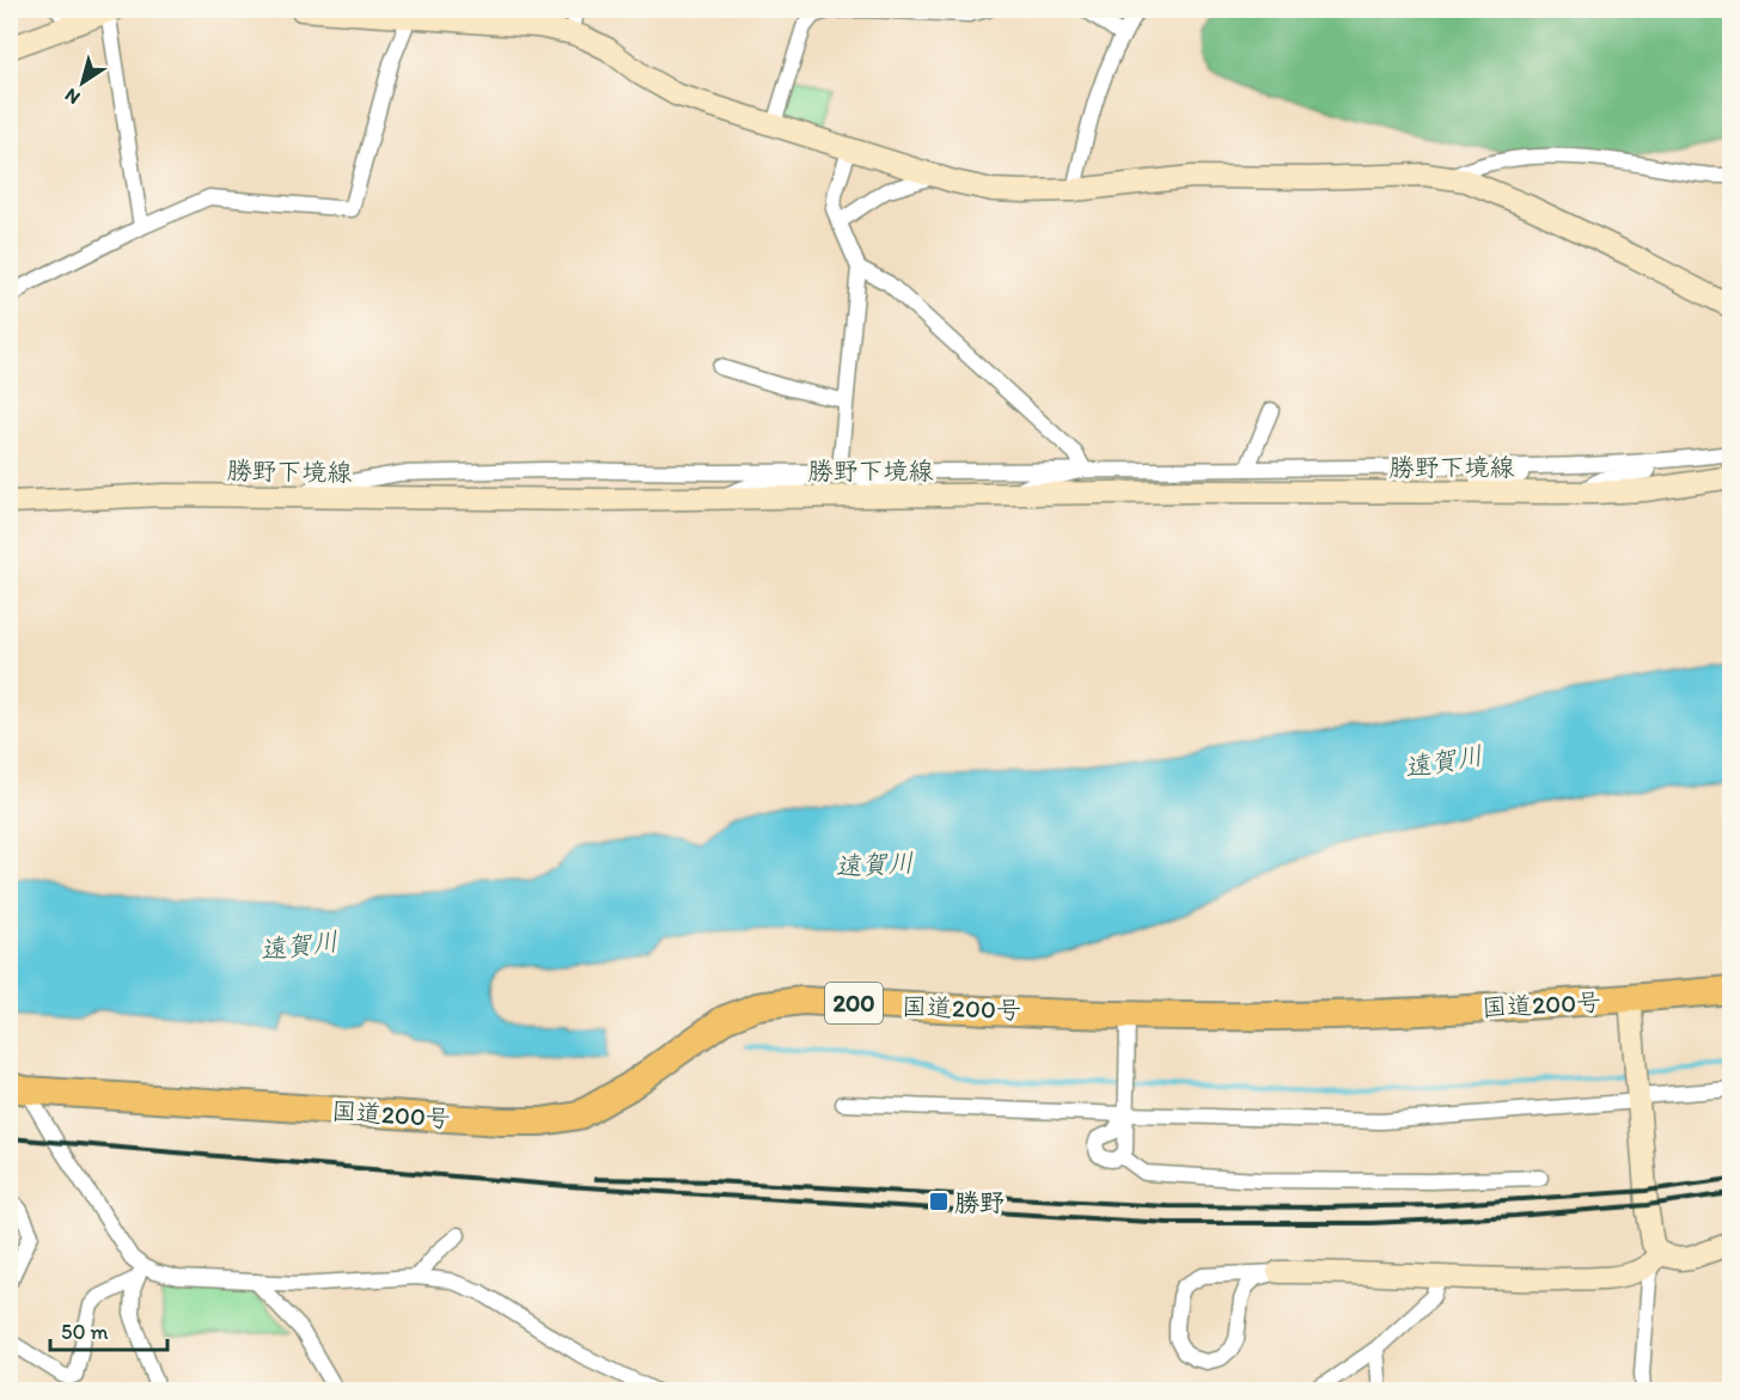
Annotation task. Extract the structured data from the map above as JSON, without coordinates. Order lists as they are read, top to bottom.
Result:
{
  "streets": {
    "highway": ["200", "国道200号"],
    "street": ["勝野下境線"]
  },
  "water": ["遠賀川"],
  "places": {
    "transit": ["勝野"]
  },
  "scale_bar": "50 m",
  "north": "bottom left"
}
